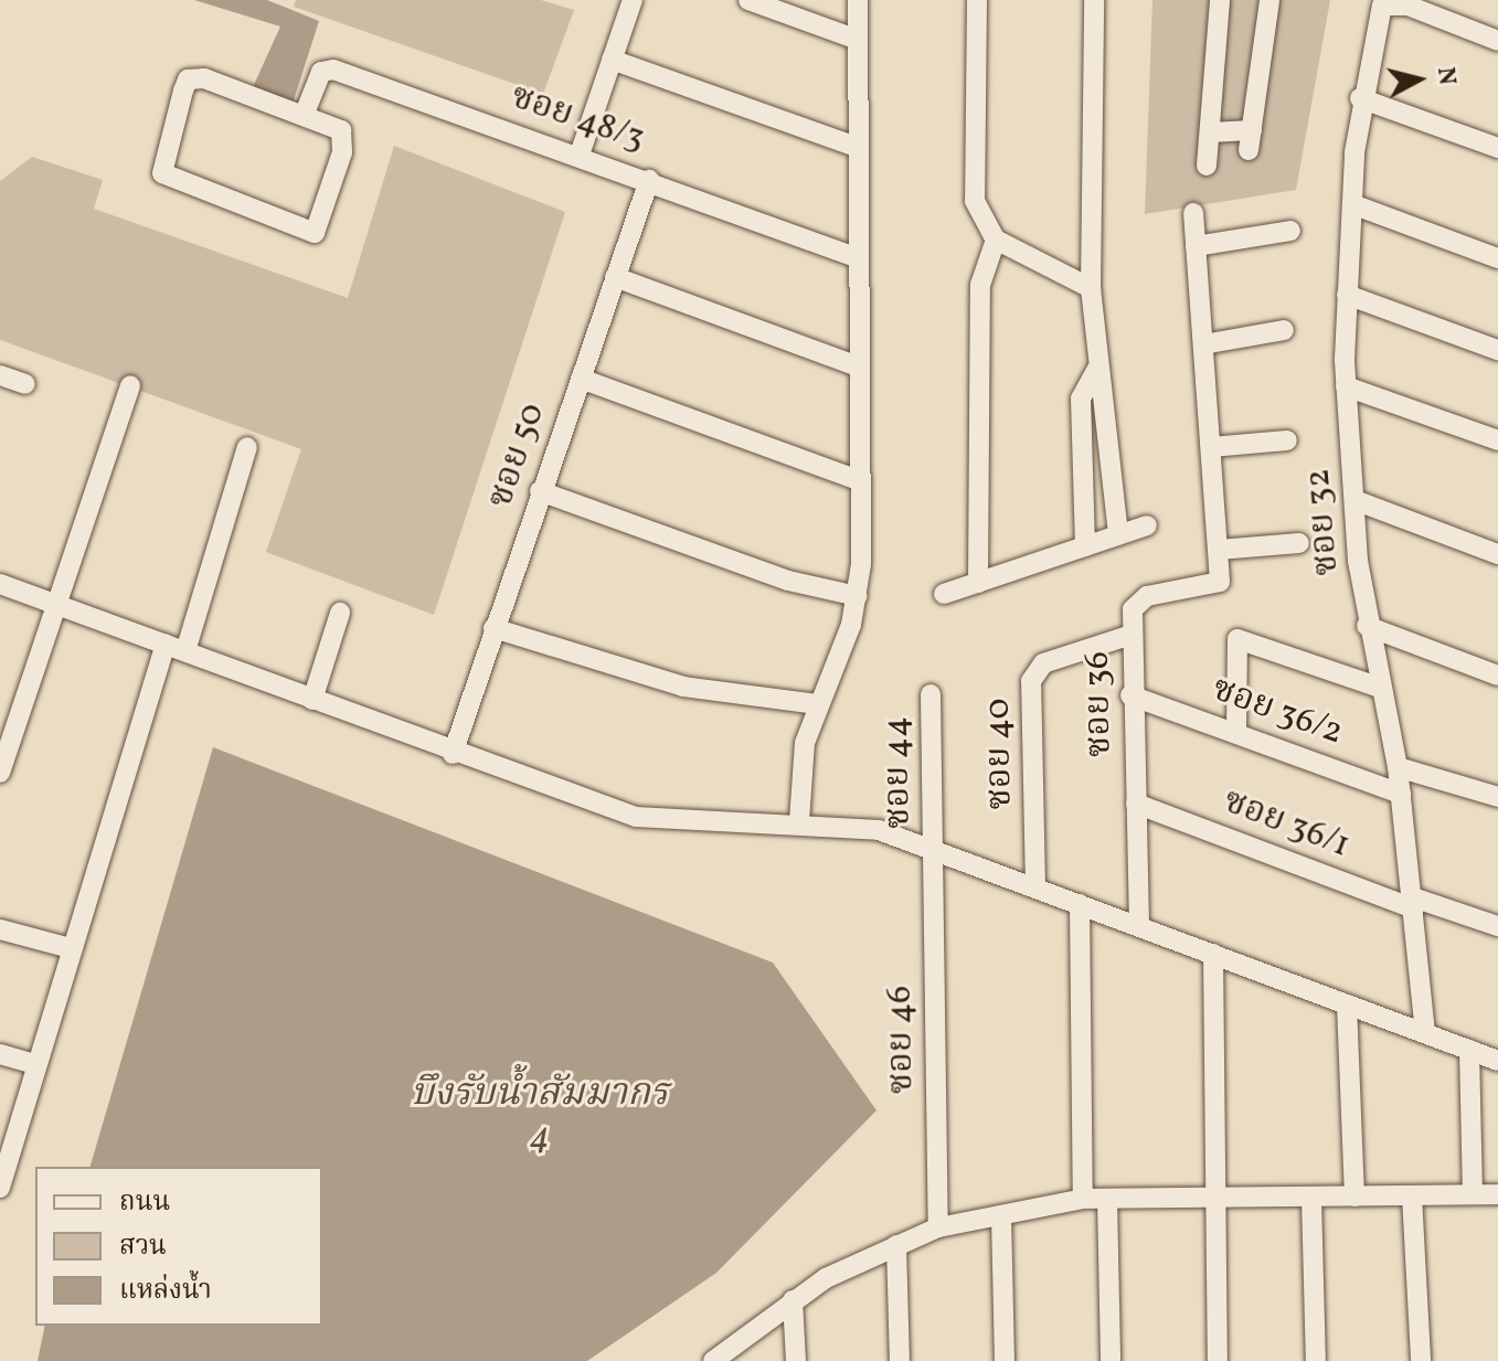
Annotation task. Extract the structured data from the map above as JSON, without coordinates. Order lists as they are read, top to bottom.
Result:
{
  "streets": {
    "street": [
      "ซอย 48/3",
      "ซอย 50",
      "ซอย 32",
      "ซอย 36",
      "ซอย 36/2",
      "ซอย 40",
      "ซอย 44",
      "ซอย 36/1",
      "ซอย 46"
    ]
  },
  "crossings": [
    ["ซอย 48/3", "ซอย 50"],
    ["ซอย 32", "ซอย 36/2"],
    ["ซอย 32", "ซอย 36/1"],
    ["ซอย 36", "ซอย 36/2"],
    ["ซอย 36", "ซอย 40"],
    ["ซอย 36", "ซอย 36/1"],
    ["ซอย 44", "ซอย 46"]
  ],
  "water": ["บึงรับน้ำสัมมากร 4"],
  "legend": ["ถนน", "สวน", "แหล่งน้ำ"],
  "north": "right"
}
